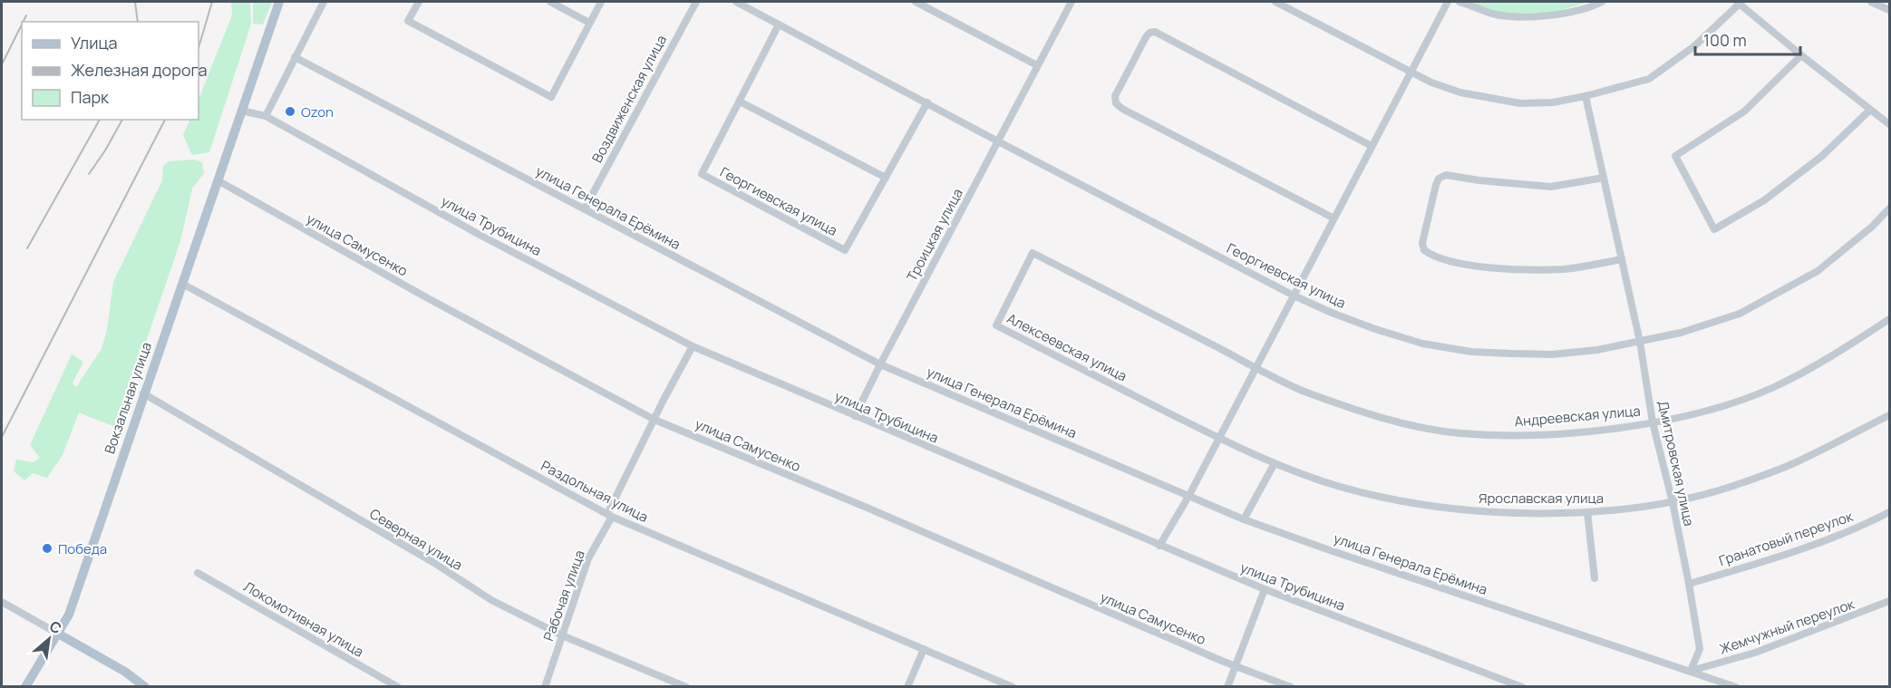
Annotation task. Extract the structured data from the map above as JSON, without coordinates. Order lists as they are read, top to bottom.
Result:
{
  "streets": {
    "main road": ["Вокзальная улица"],
    "street": [
      "Воздвиженская улица",
      "Георгиевская улица",
      "улица Генерала Ерёмина",
      "улица Трубицина",
      "Троицкая улица",
      "улица Самусенко",
      "Алексеевская улица",
      "Андреевская улица",
      "Дмитровская улица",
      "Раздольная улица",
      "Ярославская улица",
      "Гранатовый переулок",
      "Северная улица",
      "Рабочая улица",
      "Локомотивная улица",
      "Жемчужный переулок"
    ]
  },
  "crossings": [
    ["Воздвиженская улица", "улица Генерала Ерёмина"],
    ["Георгиевская улица", "Троицкая улица"],
    ["Георгиевская улица", "Дмитровская улица"],
    ["улица Генерала Ерёмина", "Троицкая улица"],
    ["улица Генерала Ерёмина", "Жемчужный переулок"],
    ["улица Трубицина", "Троицкая улица"],
    ["улица Трубицина", "Рабочая улица"],
    ["улица Самусенко", "Вокзальная улица"],
    ["улица Самусенко", "Рабочая улица"],
    ["Алексеевская улица", "Андреевская улица"],
    ["Алексеевская улица", "Ярославская улица"],
    ["Вокзальная улица", "Раздольная улица"],
    ["Вокзальная улица", "Северная улица"],
    ["Андреевская улица", "Дмитровская улица"],
    ["Дмитровская улица", "Ярославская улица"],
    ["Дмитровская улица", "Гранатовый переулок"],
    ["Раздольная улица", "Рабочая улица"],
    ["Северная улица", "Рабочая улица"]
  ],
  "places": ["Ozon", "Победа"],
  "legend": ["Улица", "Железная дорога", "Парк"],
  "scale_bar": "100 m",
  "north": "top right"
}
